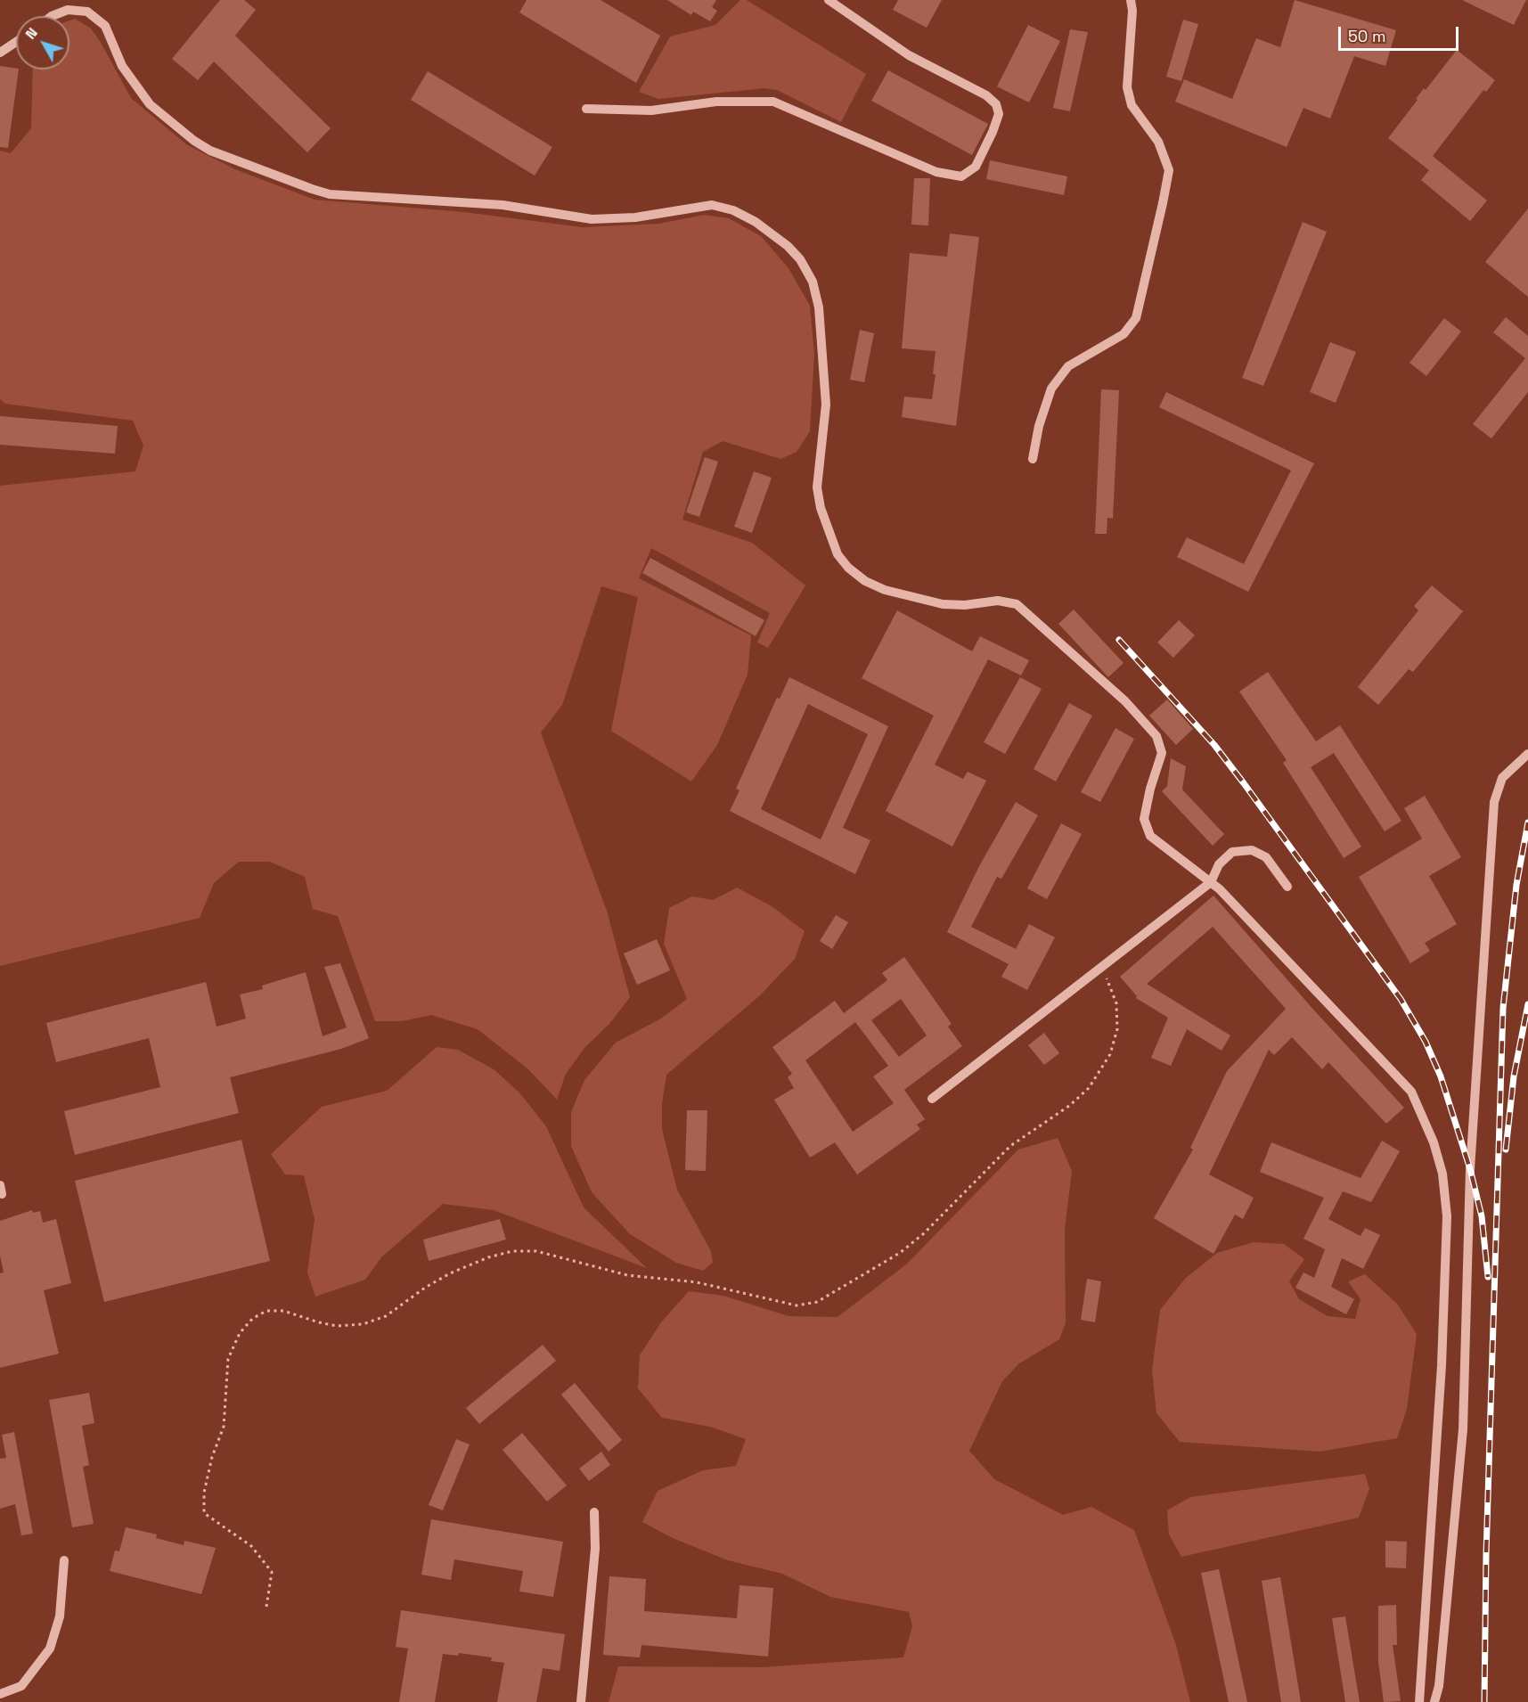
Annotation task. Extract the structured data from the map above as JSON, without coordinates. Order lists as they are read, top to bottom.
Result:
{
  "scale_bar": "50 m",
  "north": "top left"
}
